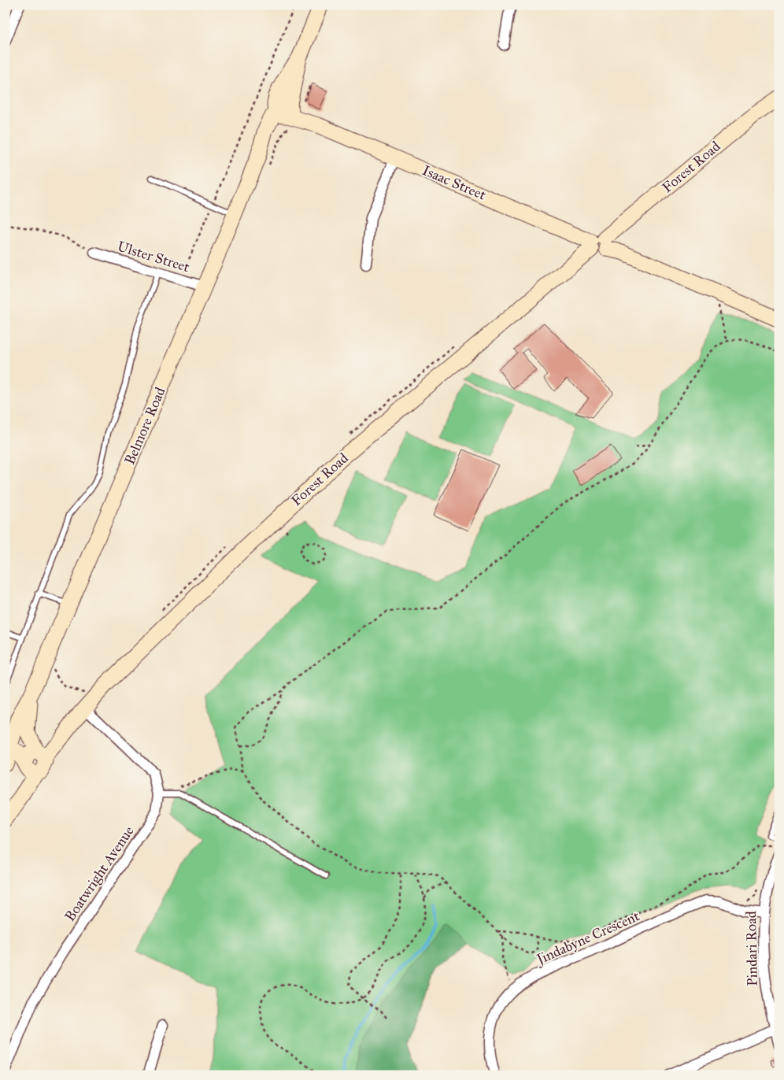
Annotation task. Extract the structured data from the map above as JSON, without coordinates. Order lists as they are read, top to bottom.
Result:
{
  "streets": {
    "street": [
      "Forest Road",
      "Isaac Street",
      "Ulster Street",
      "Belmore Road",
      "Boatwright Avenue",
      "Jindabyne Crescent",
      "Pindari Road"
    ]
  },
  "crossings": [
    ["Forest Road", "Isaac Street"],
    ["Forest Road", "Belmore Road"],
    ["Forest Road", "Boatwright Avenue"],
    ["Isaac Street", "Belmore Road"],
    ["Ulster Street", "Belmore Road"],
    ["Jindabyne Crescent", "Pindari Road"]
  ]
}
